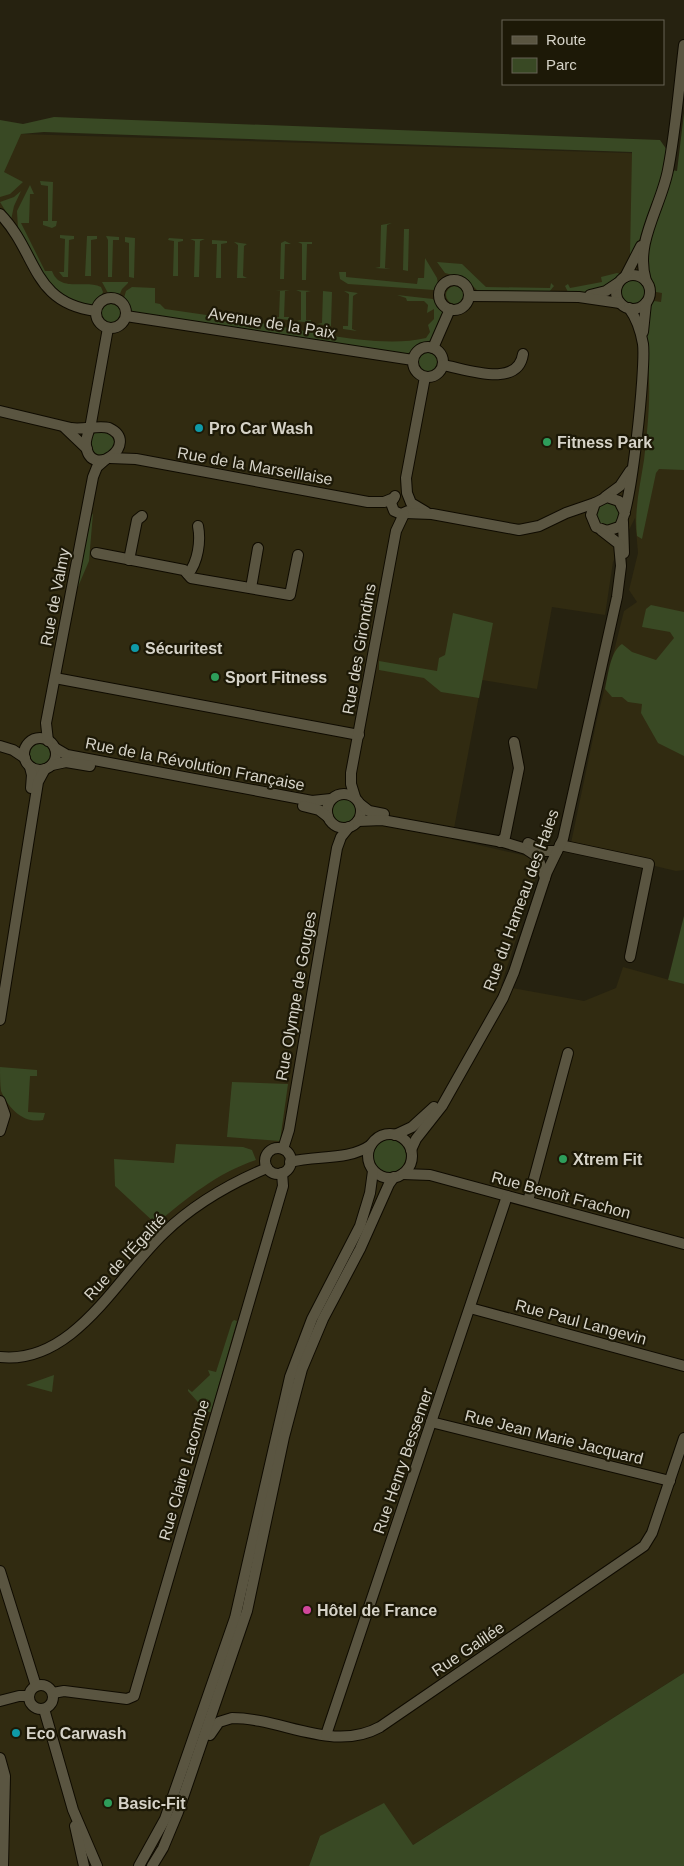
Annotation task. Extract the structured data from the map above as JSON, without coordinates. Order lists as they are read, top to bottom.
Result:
{
  "streets": {
    "street": [
      "Avenue de la Paix",
      "Rue de la Marseillaise",
      "Rue de Valmy",
      "Rue des Girondins",
      "Rue de la Révolution Française",
      "Rue du Hameau des Haies",
      "Rue Olympe de Gouges",
      "Rue Benoît Frachon",
      "Rue de l'Égalité",
      "Rue Paul Langevin",
      "Rue Jean Marie Jacquard",
      "Rue Henry Bessemer",
      "Rue Claire Lacombe",
      "Rue Galilée"
    ]
  },
  "crossings": [
    ["Rue de la Marseillaise", "Rue de Valmy"],
    ["Rue de la Marseillaise", "Rue des Girondins"],
    ["Rue de la Marseillaise", "Rue du Hameau des Haies"],
    ["Rue de Valmy", "Rue de la Révolution Française"],
    ["Rue des Girondins", "Rue de la Révolution Française"],
    ["Rue des Girondins", "Rue Olympe de Gouges"],
    ["Rue de la Révolution Française", "Rue Olympe de Gouges"],
    ["Rue du Hameau des Haies", "Rue Benoît Frachon"],
    ["Rue Olympe de Gouges", "Rue de l'Égalité"],
    ["Rue Olympe de Gouges", "Rue Claire Lacombe"],
    ["Rue Benoît Frachon", "Rue Henry Bessemer"],
    ["Rue de l'Égalité", "Rue Claire Lacombe"],
    ["Rue Paul Langevin", "Rue Henry Bessemer"],
    ["Rue Jean Marie Jacquard", "Rue Henry Bessemer"],
    ["Rue Jean Marie Jacquard", "Rue Galilée"],
    ["Rue Henry Bessemer", "Rue Galilée"]
  ],
  "places": [
    "Pro Car Wash",
    "Fitness Park",
    "Sécuritest",
    "Sport Fitness",
    "Xtrem Fit",
    "Hôtel de France",
    "Eco Carwash",
    "Basic-Fit"
  ],
  "legend": ["Route", "Parc"]
}
